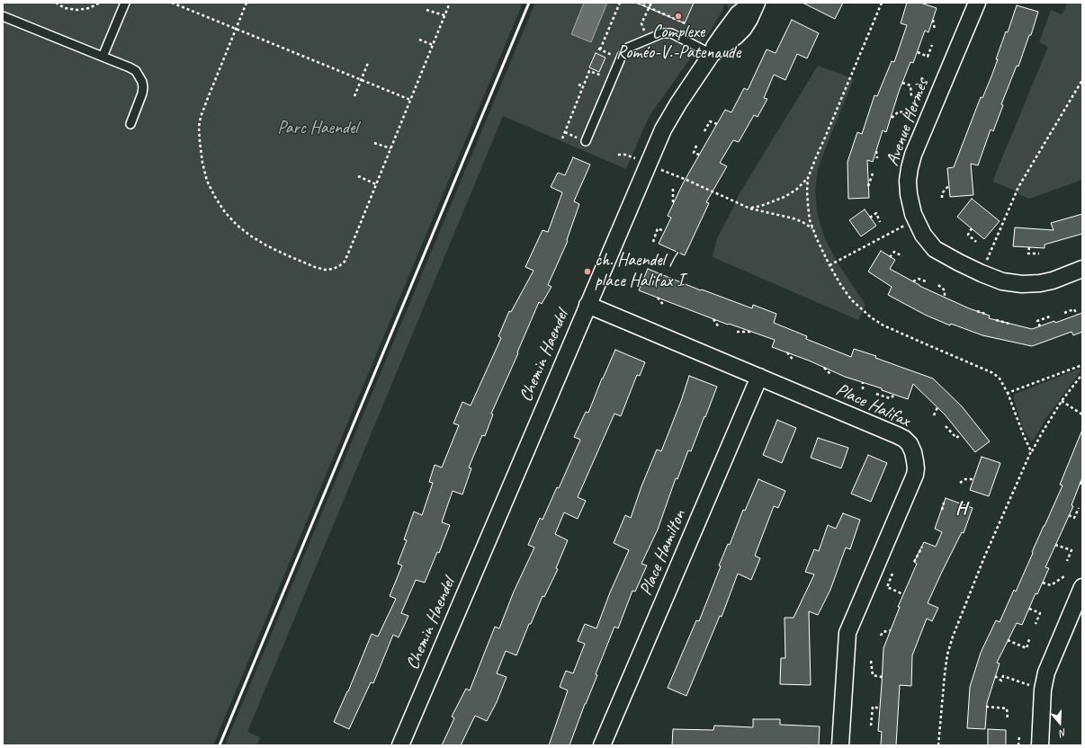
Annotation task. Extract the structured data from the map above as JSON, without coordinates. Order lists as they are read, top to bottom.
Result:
{
  "streets": {
    "street": [
      "Avenue Hermès",
      "Chemin Haendel",
      "Place Halifax",
      "Place Hamilton"
    ]
  },
  "crossings": [
    ["Chemin Haendel", "Place Halifax"],
    ["Place Halifax", "Place Hamilton"]
  ],
  "districts": ["H"],
  "parks": ["Parc Haendel"],
  "places": ["Complexe Roméo-V.-Patenaude", "ch. Haendel / place Halifax I"],
  "north": "bottom"
}
